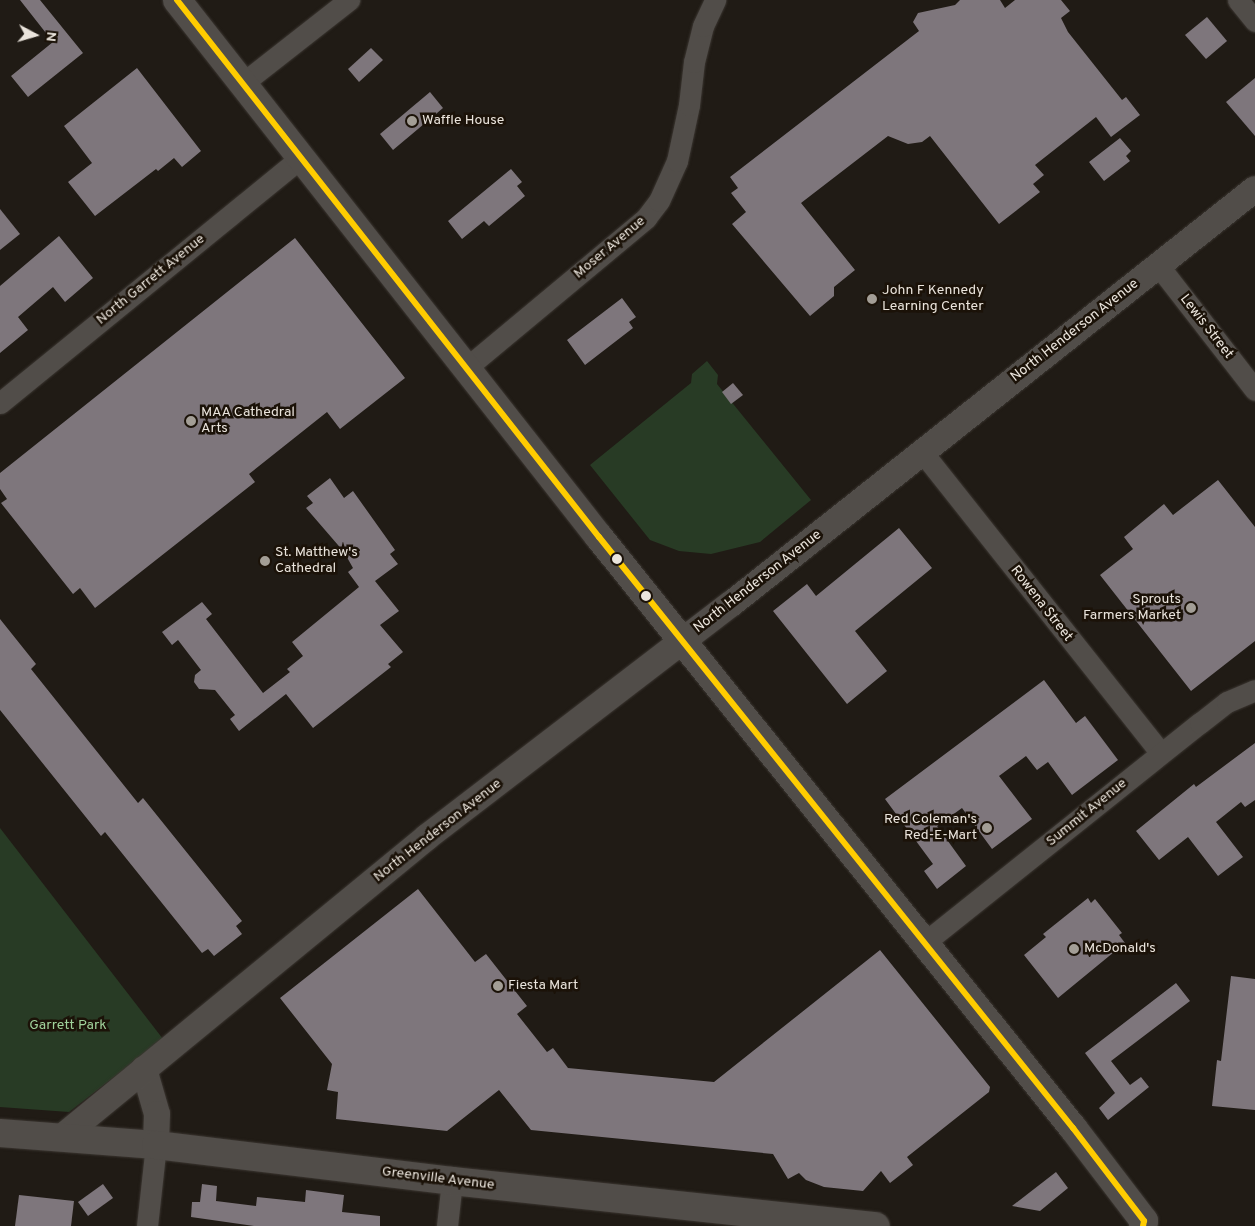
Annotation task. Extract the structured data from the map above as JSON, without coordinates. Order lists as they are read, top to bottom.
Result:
{
  "streets": {
    "main road": ["Greenville Avenue"],
    "street": [
      "Moser Avenue",
      "North Garrett Avenue",
      "Lewis Street",
      "North Henderson Avenue",
      "Rowena Street",
      "Summit Avenue"
    ]
  },
  "crossings": [
    ["Lewis Street", "North Henderson Avenue"],
    ["North Henderson Avenue", "Rowena Street"],
    ["North Henderson Avenue", "Greenville Avenue"],
    ["Rowena Street", "Summit Avenue"]
  ],
  "parks": ["Garrett Park"],
  "places": [
    "Waffle House",
    "John F Kennedy Learning Center",
    "MAA Cathedral Arts",
    "St. Matthew's Cathedral",
    "Sprouts Farmers Market",
    "Red Coleman's Red-E-Mart",
    "McDonald's",
    "Fiesta Mart"
  ],
  "north": "right"
}
